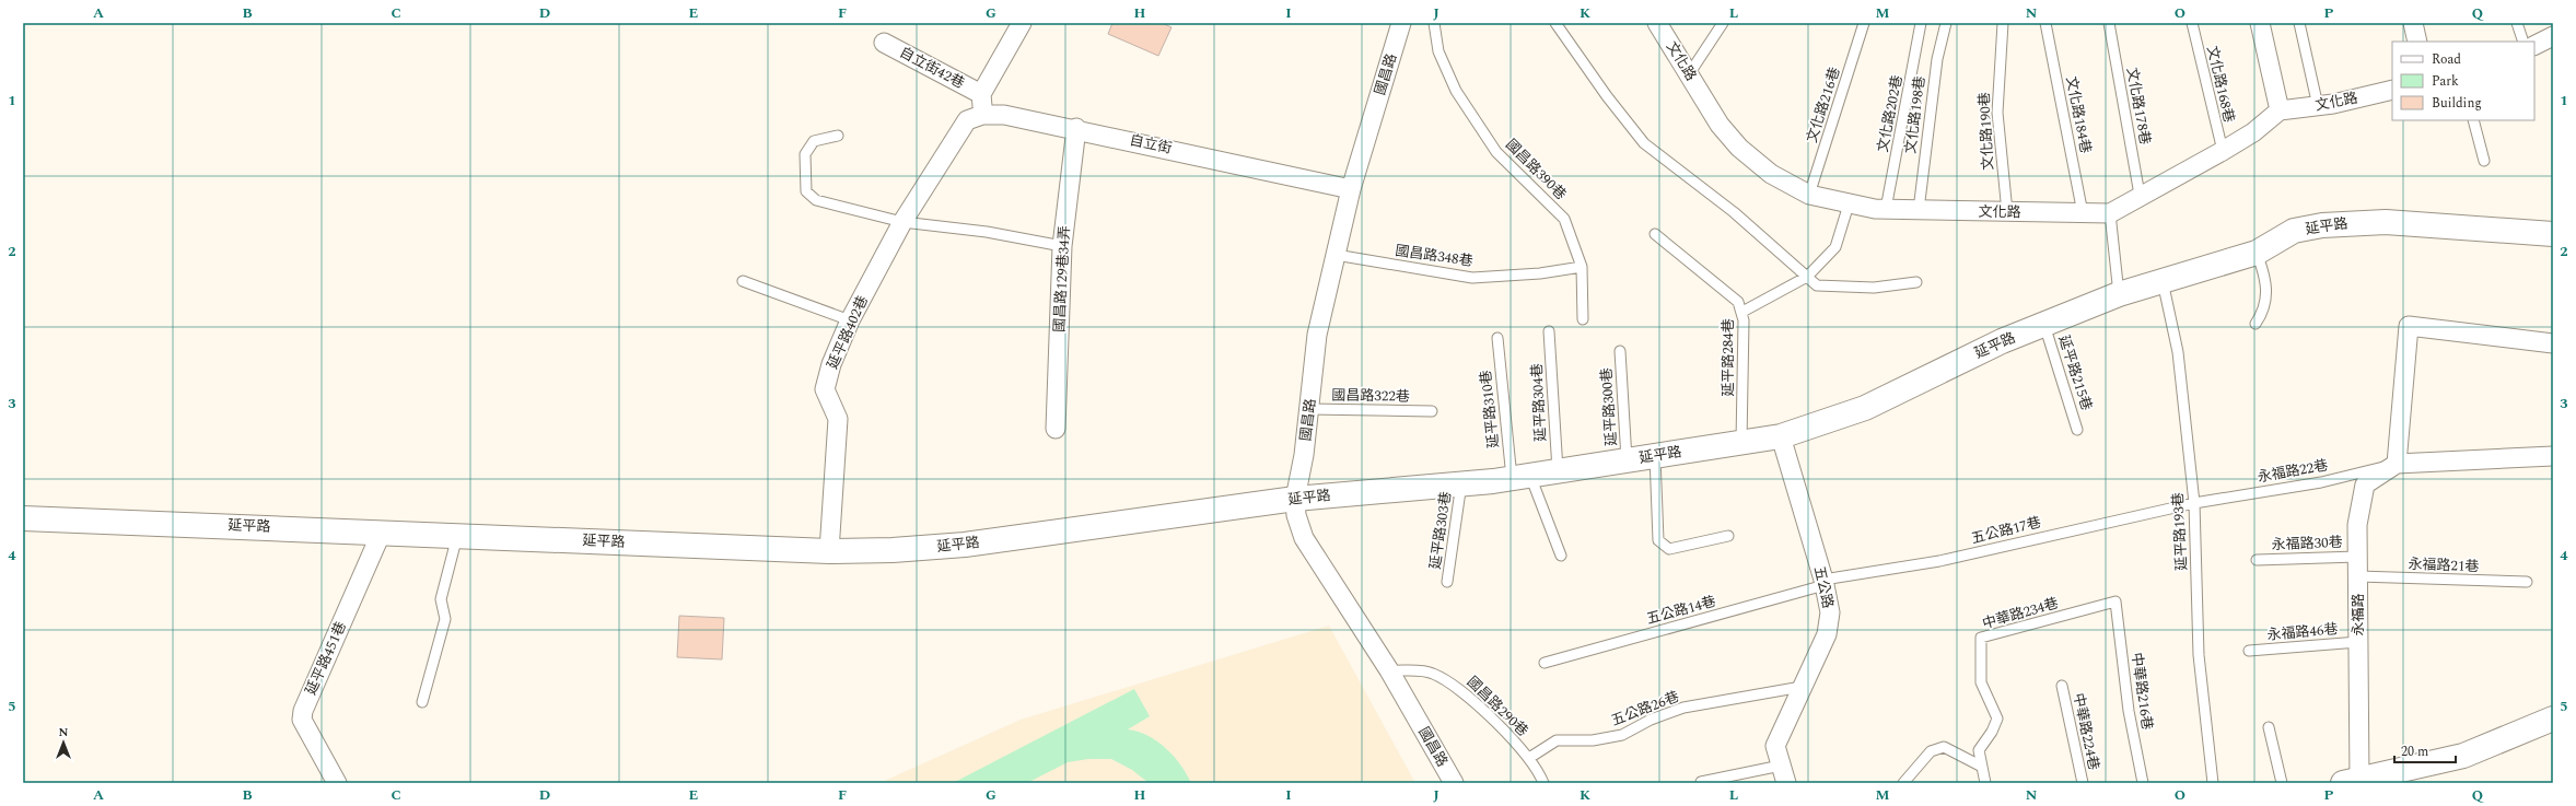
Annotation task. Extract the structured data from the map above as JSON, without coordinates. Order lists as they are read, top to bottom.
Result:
{
  "streets": {
    "street": [
      "文化路",
      "自立街42巷",
      "國昌路",
      "自立街",
      "延平路",
      "國昌路129巷34弄",
      "延平路402巷",
      "五公路",
      "永福路",
      "延平路451巷"
    ],
    "lane": [
      "文化路168巷",
      "文化路216巷",
      "文化路178巷",
      "文化路202巷",
      "文化路198巷",
      "文化路184巷",
      "文化路190巷",
      "國昌路390巷",
      "國昌路348巷",
      "延平路284巷",
      "延平路215巷",
      "國昌路322巷",
      "延平路304巷",
      "延平路300巷",
      "延平路310巷",
      "永福路22巷",
      "延平路303巷",
      "五公路17巷",
      "延平路193巷",
      "永福路30巷",
      "永福路21巷",
      "五公路14巷",
      "中華路234巷",
      "永福路46巷",
      "中華路216巷",
      "國昌路290巷",
      "五公路26巷",
      "中華路224巷"
    ]
  },
  "crossings": [
    ["文化路", "文化路216巷"],
    ["文化路", "文化路202巷"],
    ["文化路", "文化路198巷"],
    ["文化路", "文化路184巷"],
    ["文化路", "文化路190巷"],
    ["國昌路", "自立街"],
    ["國昌路", "延平路"],
    ["國昌路", "國昌路348巷"],
    ["國昌路", "國昌路322巷"],
    ["國昌路", "國昌路290巷"],
    ["自立街", "國昌路129巷34弄"],
    ["自立街", "延平路402巷"],
    ["國昌路390巷", "國昌路348巷"],
    ["延平路", "延平路402巷"],
    ["延平路", "延平路284巷"],
    ["延平路", "延平路215巷"],
    ["延平路", "延平路304巷"],
    ["延平路", "延平路300巷"],
    ["延平路", "延平路310巷"],
    ["延平路", "延平路303巷"],
    ["延平路", "延平路193巷"],
    ["延平路", "五公路"],
    ["延平路", "延平路451巷"],
    ["永福路22巷", "五公路17巷"],
    ["永福路22巷", "延平路193巷"],
    ["永福路22巷", "永福路"],
    ["五公路17巷", "延平路193巷"],
    ["五公路17巷", "五公路"],
    ["五公路17巷", "五公路14巷"],
    ["永福路30巷", "永福路"],
    ["永福路21巷", "永福路"],
    ["五公路", "五公路14巷"],
    ["五公路", "五公路26巷"],
    ["中華路234巷", "中華路216巷"],
    ["永福路", "永福路46巷"],
    ["國昌路290巷", "五公路26巷"]
  ],
  "legend": ["Road", "Park", "Building"],
  "scale_bar": "20 m",
  "north": "top",
  "grid": {
    "columns": [
      "A",
      "B",
      "C",
      "D",
      "E",
      "F",
      "G",
      "H",
      "I",
      "J",
      "K",
      "L",
      "M",
      "N",
      "O",
      "P",
      "Q"
    ],
    "rows": [
      "1",
      "2",
      "3",
      "4",
      "5"
    ]
  }
}
